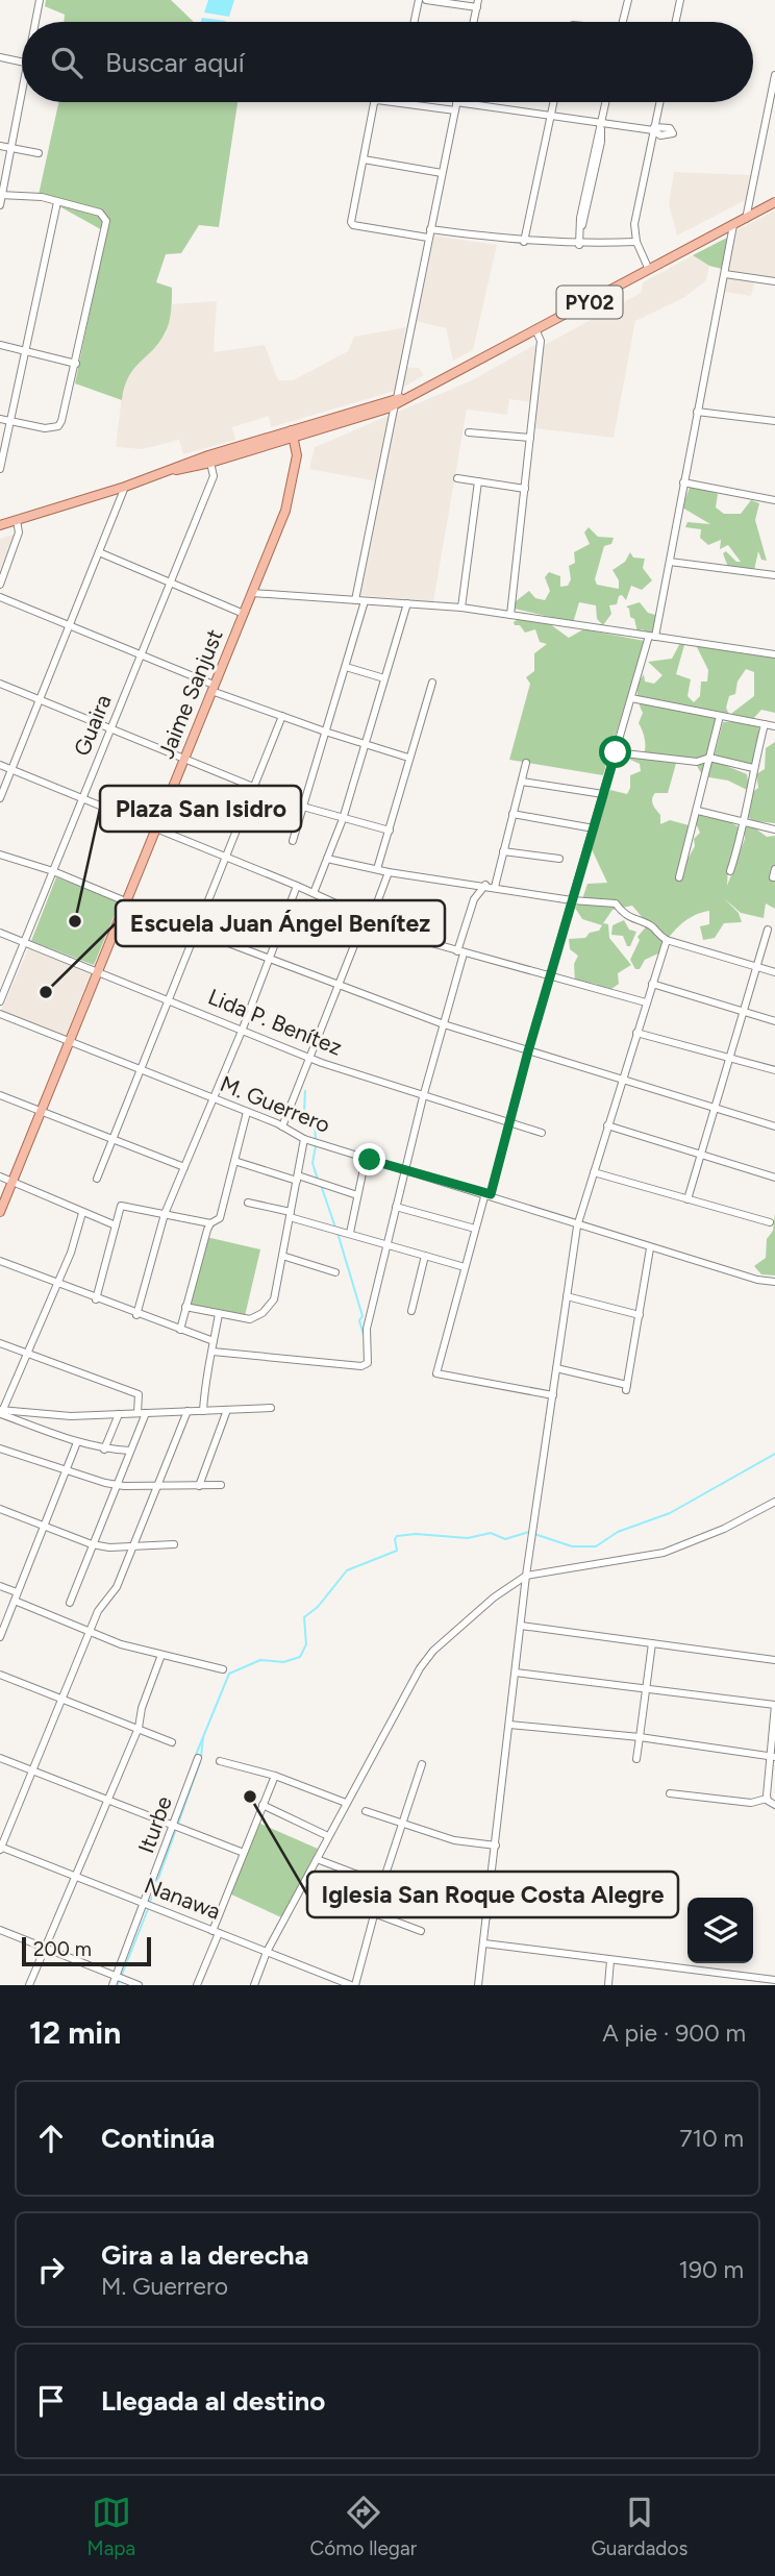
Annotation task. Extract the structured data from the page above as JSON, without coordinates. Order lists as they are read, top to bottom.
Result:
{
  "streets": {
    "main road": ["PY02", "Jaime Sanjust"],
    "street": [
      "Guaira",
      "Lida P. Benítez",
      "M. Guerrero",
      "Iturbe",
      "Nanawa"
    ]
  },
  "crossings": [
    ["PY02", "Jaime Sanjust"],
    ["PY02", "Guaira"],
    ["Jaime Sanjust", "Lida P. Benítez"],
    ["Jaime Sanjust", "M. Guerrero"],
    ["Guaira", "Lida P. Benítez"],
    ["Iturbe", "Nanawa"]
  ],
  "places": ["Plaza San Isidro", "Escuela Juan Ángel Benítez", "Iglesia San Roque Costa Alegre"],
  "scale_bar": "200 m",
  "page": {
    "search": "Buscar aquí",
    "scale": "200 m",
    "heading": ["12 min", "A pie · 900 m"],
    "list": [
      ["Continúa", "710 m"],
      ["Gira a la derecha", "M. Guerrero", "190 m"],
      "Llegada al destino"
    ],
    "nav": ["Mapa", "Cómo llegar", "Guardados"]
  }
}
